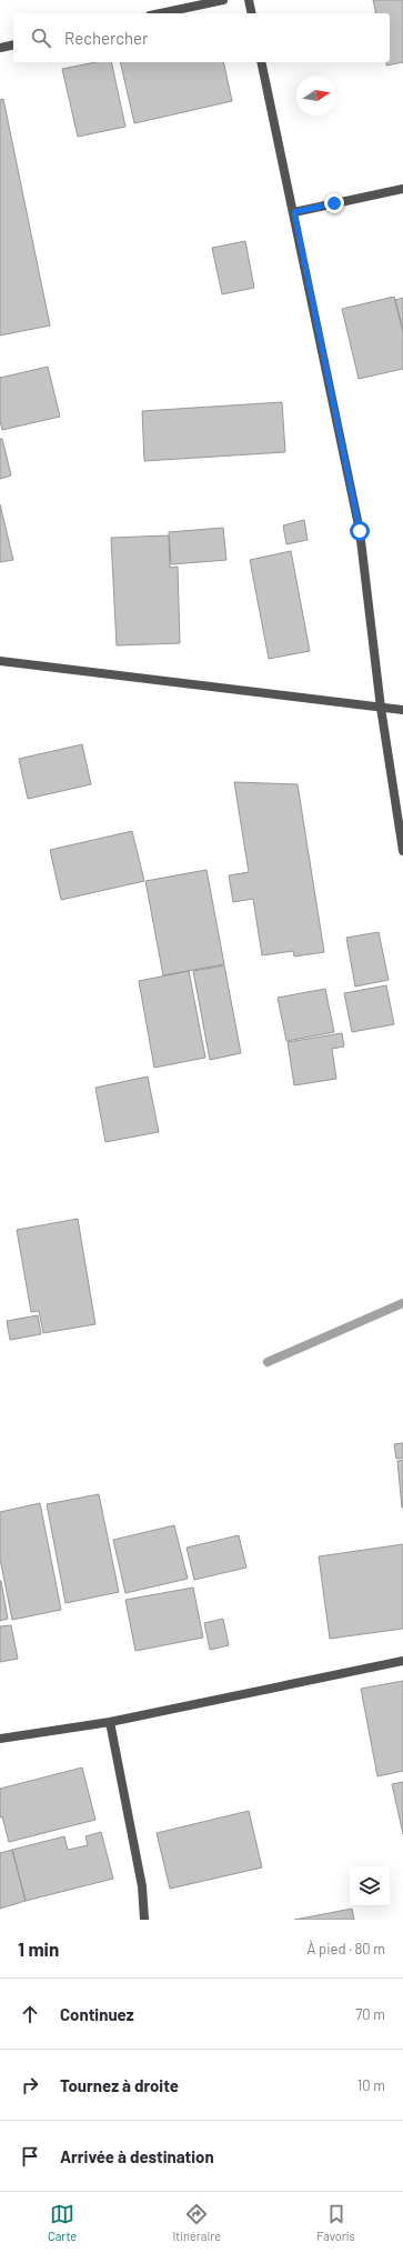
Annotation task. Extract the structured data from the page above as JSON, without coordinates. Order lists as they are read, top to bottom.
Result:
{
  "north": "right",
  "page": {
    "search": "Rechercher",
    "heading": ["1 min", "À pied · 80 m"],
    "list": [
      ["Continuez", "70 m"],
      ["Tournez à droite", "10 m"],
      "Arrivée à destination"
    ],
    "nav": ["Carte", "Itinéraire", "Favoris"]
  }
}
